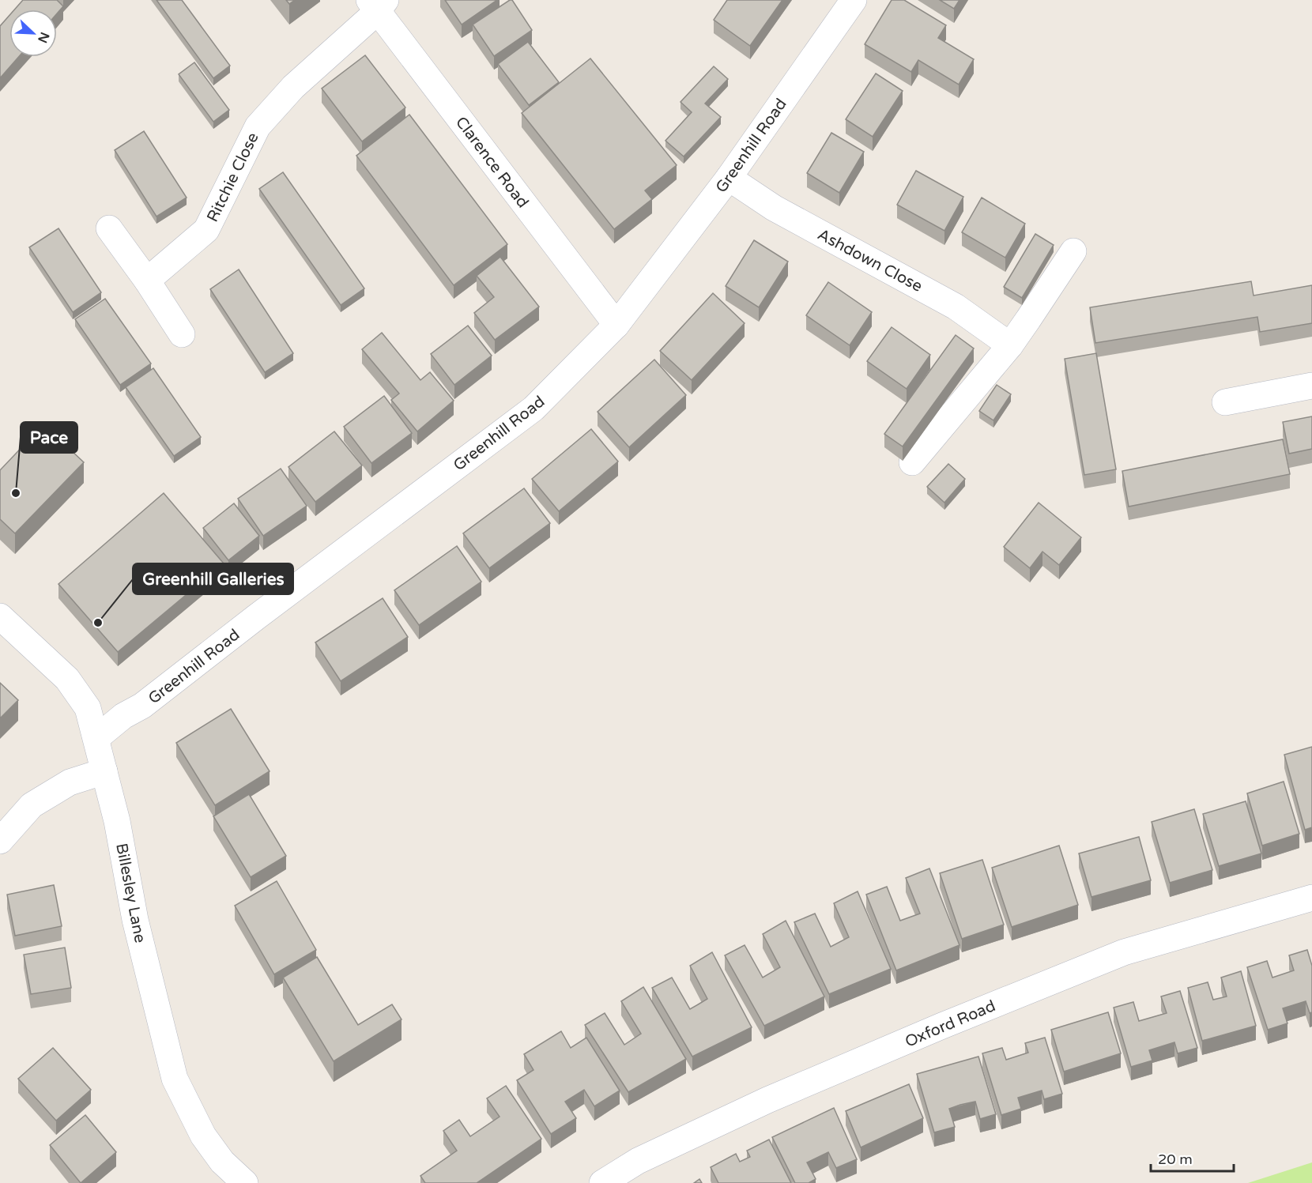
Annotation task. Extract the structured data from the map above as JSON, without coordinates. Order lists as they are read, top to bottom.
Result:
{
  "streets": {
    "street": [
      "Greenhill Road",
      "Clarence Road",
      "Ritchie Close",
      "Ashdown Close",
      "Billesley Lane",
      "Oxford Road"
    ]
  },
  "crossings": [
    ["Greenhill Road", "Clarence Road"],
    ["Greenhill Road", "Ashdown Close"],
    ["Greenhill Road", "Billesley Lane"],
    ["Clarence Road", "Ritchie Close"]
  ],
  "places": ["Pace", "Greenhill Galleries"],
  "scale_bar": "20 m",
  "north": "bottom right"
}
